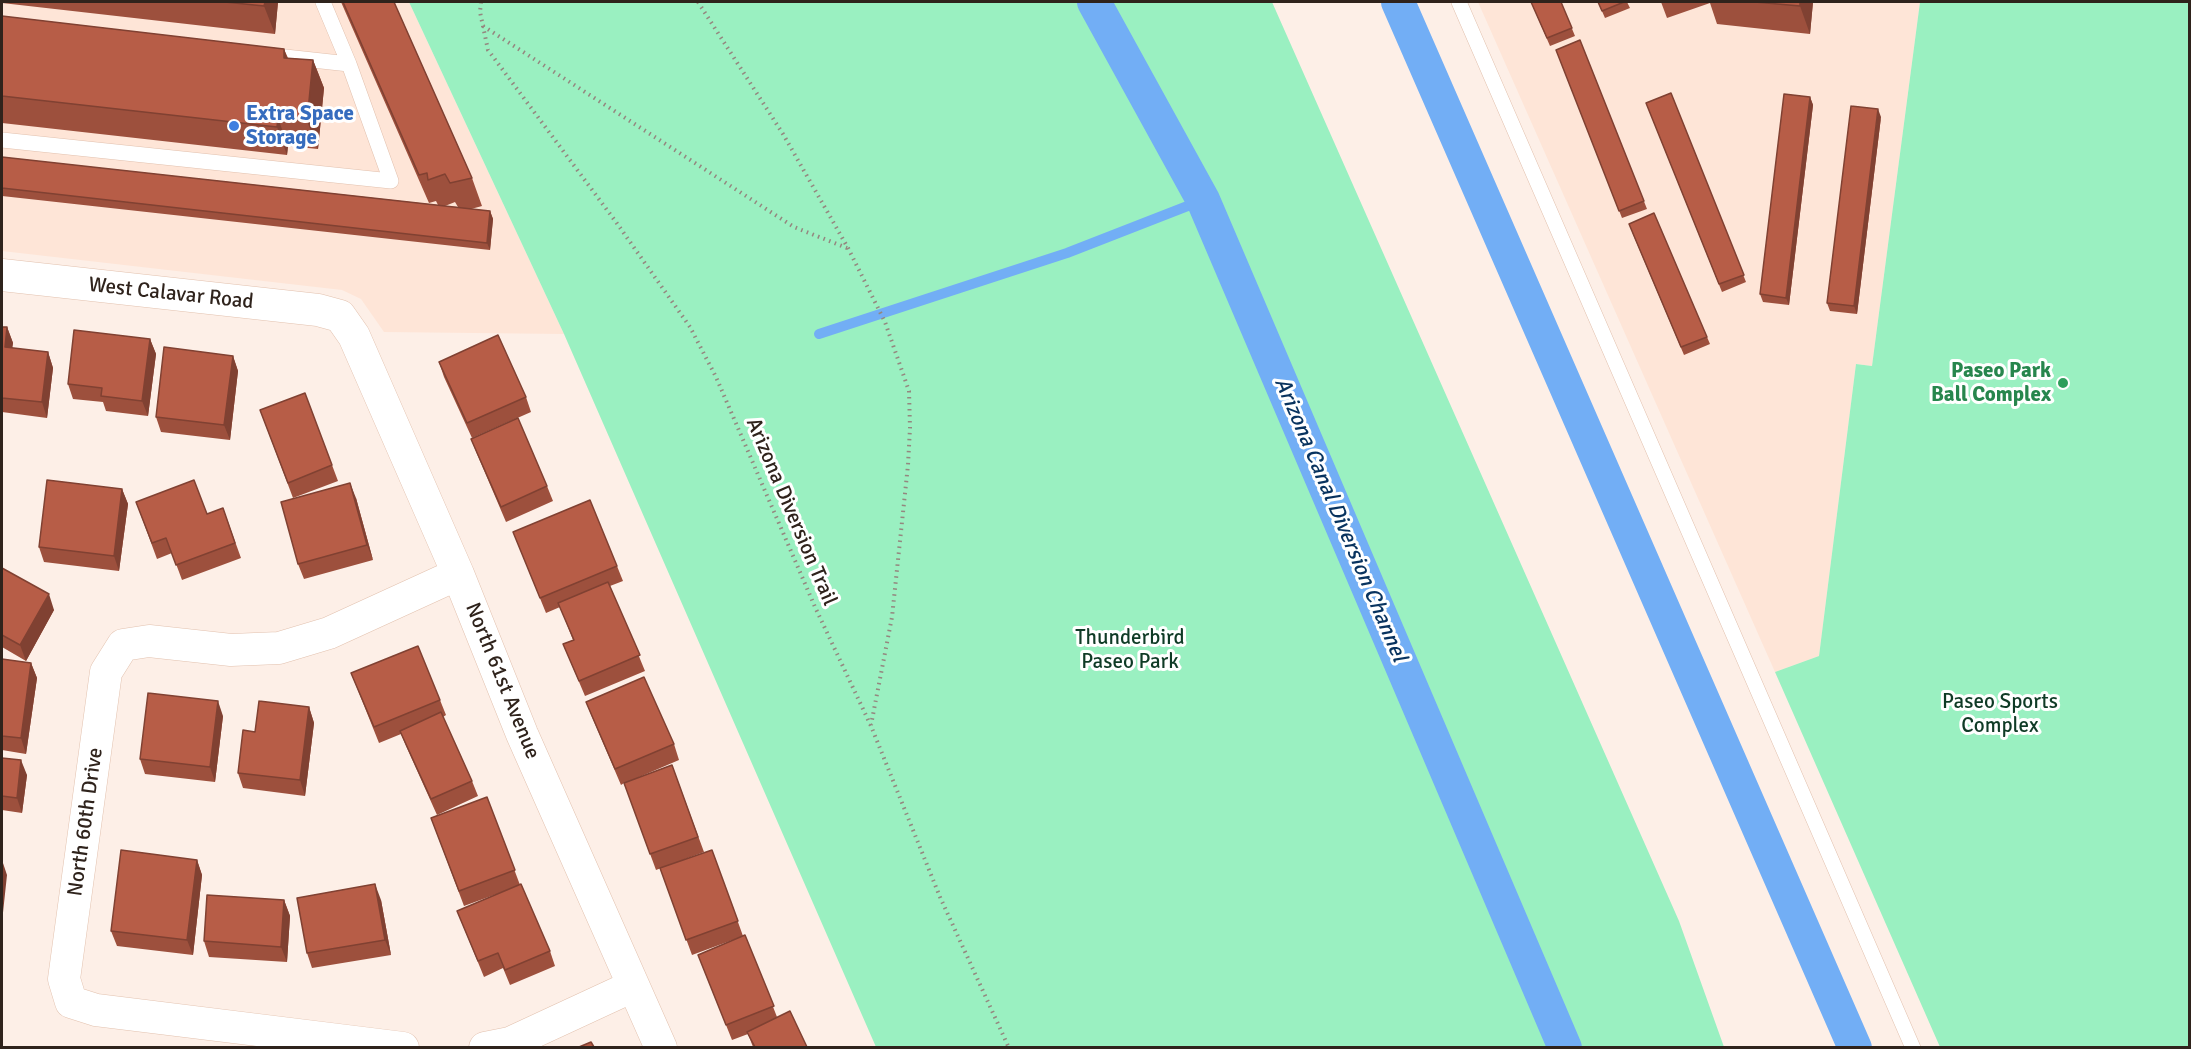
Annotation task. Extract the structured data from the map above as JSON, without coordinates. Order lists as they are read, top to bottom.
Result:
{
  "streets": {
    "street": ["West Calavar Road", "North 61st Avenue", "North 60th Drive"],
    "path": ["Arizona Diversion Trail"]
  },
  "crossings": [
    ["West Calavar Road", "North 61st Avenue"],
    ["North 61st Avenue", "North 60th Drive"]
  ],
  "water": ["Arizona Canal Diversion Channel"],
  "parks": ["Thunderbird Paseo Park", "Paseo Sports Complex"],
  "places": ["Extra Space Storage", "Paseo Park Ball Complex"]
}
